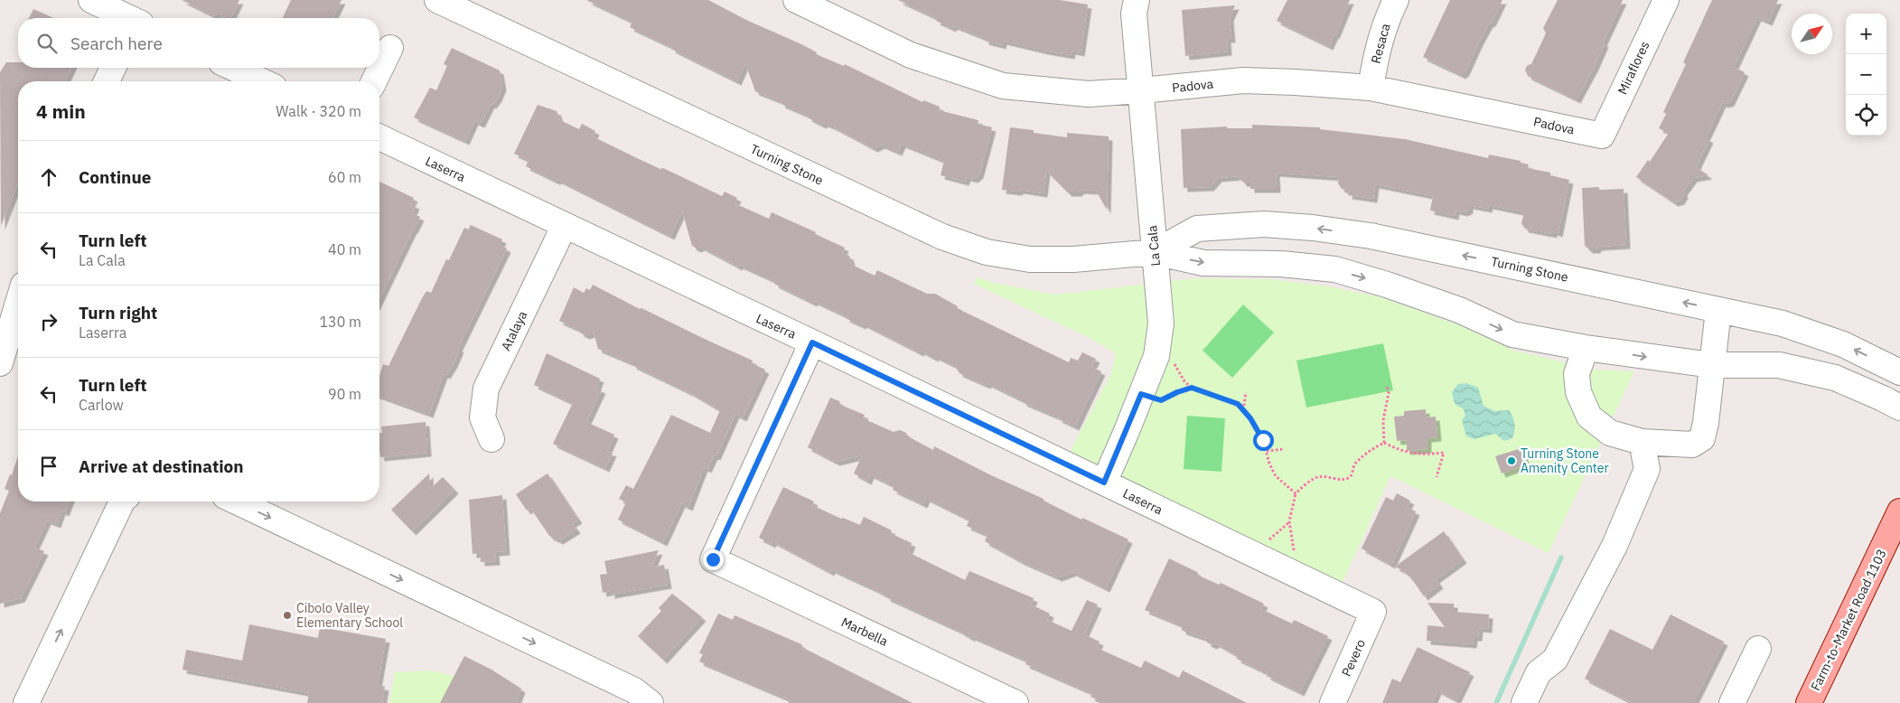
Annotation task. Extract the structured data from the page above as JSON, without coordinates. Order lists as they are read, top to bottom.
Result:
{
  "streets": {
    "main road": ["Farm-to-Market Road 1103"],
    "street": [
      "Resaca",
      "Miraflores",
      "Padova",
      "Turning Stone",
      "Laserra",
      "La Cala",
      "Atalaya",
      "Marbella",
      "Pevero"
    ]
  },
  "crossings": [
    ["Resaca", "Padova"],
    ["Miraflores", "Padova"],
    ["Padova", "La Cala"],
    ["Turning Stone", "La Cala"],
    ["Laserra", "La Cala"],
    ["Laserra", "Atalaya"],
    ["Laserra", "Marbella"],
    ["Laserra", "Pevero"]
  ],
  "places": ["Turning Stone Amenity Center", "Cibolo Valley Elementary School"],
  "north": "top right",
  "page": {
    "map_buttons": ["+", "−"],
    "search": "Search here",
    "heading": ["4 min", "Walk · 320 m"],
    "list": [
      ["Continue", "60 m"],
      ["Turn left", "La Cala", "40 m"],
      ["Turn right", "Laserra", "130 m"],
      ["Turn left", "Carlow", "90 m"],
      "Arrive at destination"
    ]
  }
}
